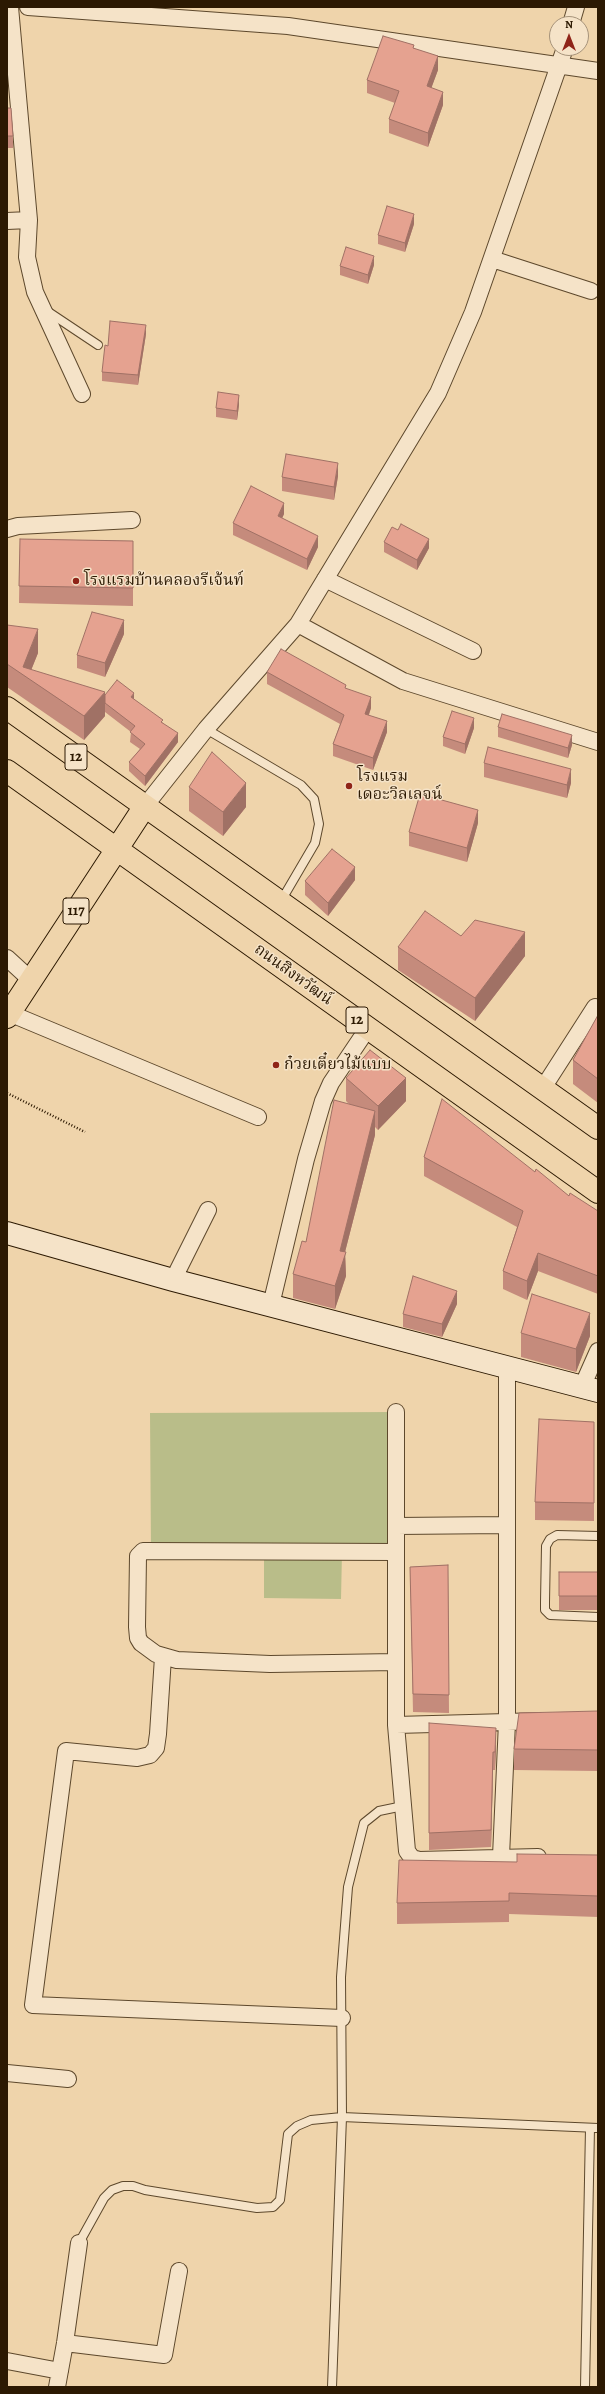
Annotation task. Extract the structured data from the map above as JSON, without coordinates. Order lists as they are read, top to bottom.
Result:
{
  "streets": {
    "main road": ["12", "117", "ถนนสิงหวัฒน์"]
  },
  "crossings": [
    ["12", "117"],
    ["117", "ถนนสิงหวัฒน์"]
  ],
  "places": ["โรงแรมบ้านคลองรีเจ้นท์", "โรงแรม เดอะวิลเลจน์", "ก๋วยเตี๋ยวไม้แบบ"],
  "north": "top"
}
